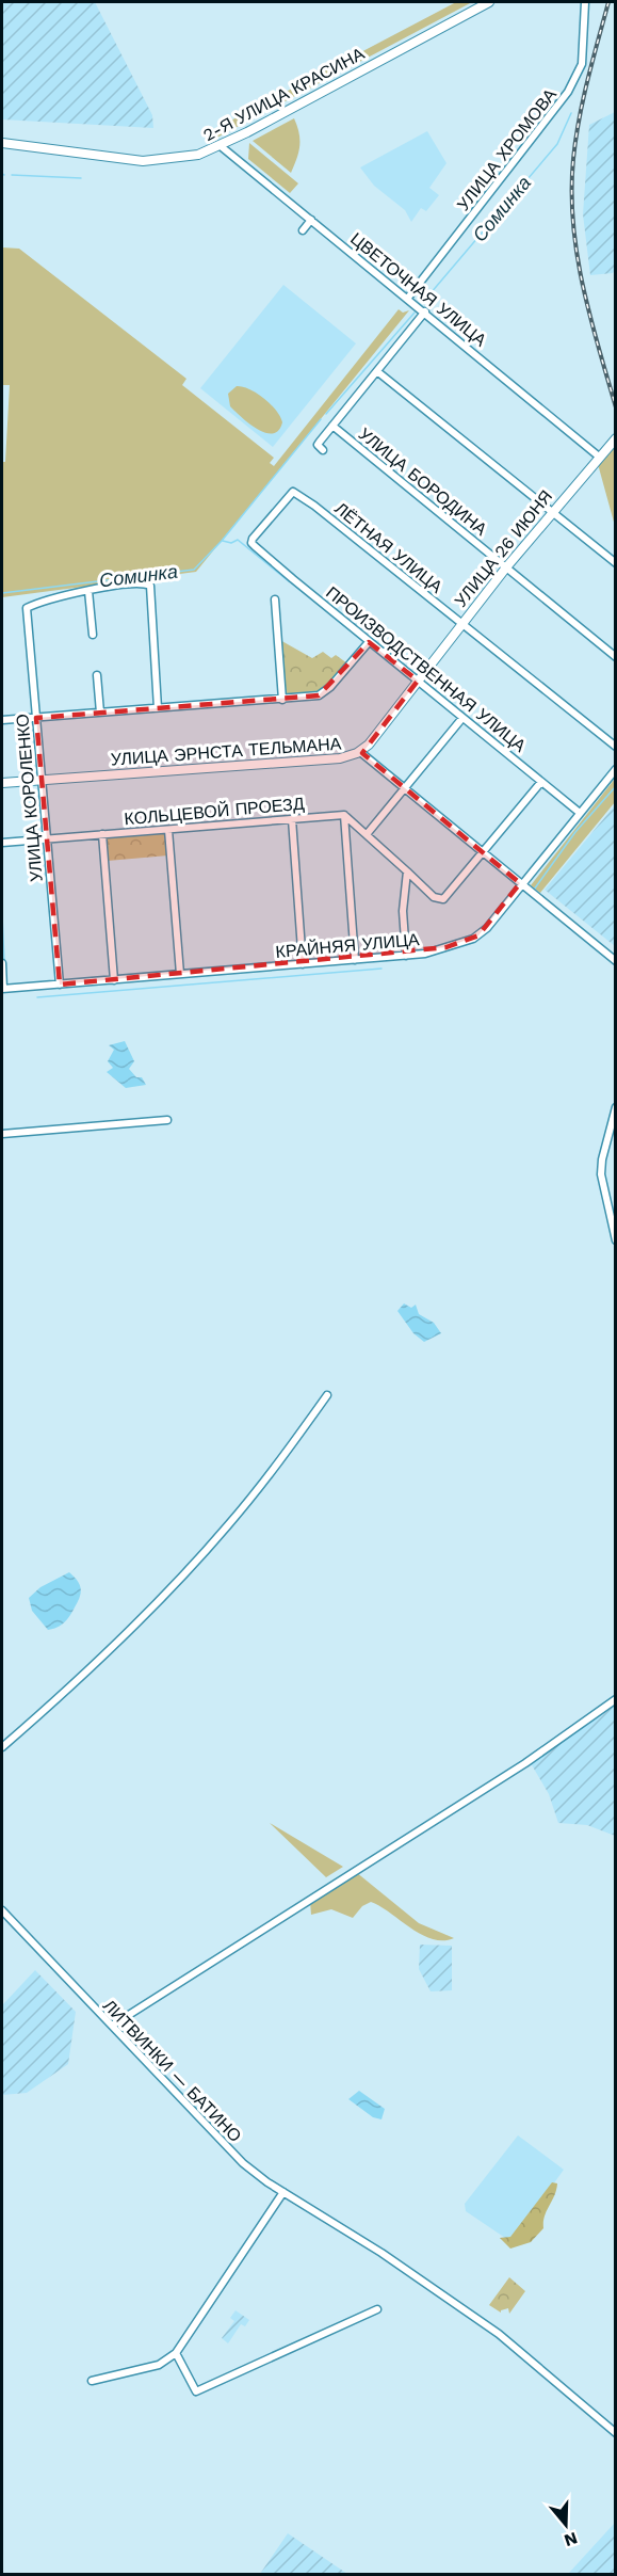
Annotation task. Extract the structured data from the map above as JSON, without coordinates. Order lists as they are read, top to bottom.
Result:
{
  "streets": {
    "main road": ["2-Я УЛИЦА КРАСИНА", "УЛИЦА 26 ИЮНЯ", "УЛИЦА ЭРНСТА ТЕЛЬМАНА"],
    "street": [
      "УЛИЦА ХРОМОВА",
      "ЦВЕТОЧНАЯ УЛИЦА",
      "УЛИЦА БОРОДИНА",
      "ЛЁТНАЯ УЛИЦА",
      "ПРОИЗВОДСТВЕННАЯ УЛИЦА",
      "УЛИЦА КОРОЛЕНКО",
      "КОЛЬЦЕВОЙ ПРОЕЗД",
      "КРАЙНЯЯ УЛИЦА",
      "ЛИТВИНКИ — БАТИНО"
    ]
  },
  "crossings": [
    ["2-Я УЛИЦА КРАСИНА", "ЦВЕТОЧНАЯ УЛИЦА"],
    ["УЛИЦА ХРОМОВА", "ЦВЕТОЧНАЯ УЛИЦА"],
    ["ЦВЕТОЧНАЯ УЛИЦА", "УЛИЦА 26 ИЮНЯ"],
    ["УЛИЦА БОРОДИНА", "УЛИЦА 26 ИЮНЯ"],
    ["ЛЁТНАЯ УЛИЦА", "УЛИЦА 26 ИЮНЯ"],
    ["ЛЁТНАЯ УЛИЦА", "ПРОИЗВОДСТВЕННАЯ УЛИЦА"],
    ["УЛИЦА 26 ИЮНЯ", "ПРОИЗВОДСТВЕННАЯ УЛИЦА"],
    ["УЛИЦА 26 ИЮНЯ", "УЛИЦА ЭРНСТА ТЕЛЬМАНА"],
    ["ПРОИЗВОДСТВЕННАЯ УЛИЦА", "УЛИЦА ЭРНСТА ТЕЛЬМАНА"],
    ["ПРОИЗВОДСТВЕННАЯ УЛИЦА", "КРАЙНЯЯ УЛИЦА"],
    ["УЛИЦА ЭРНСТА ТЕЛЬМАНА", "УЛИЦА КОРОЛЕНКО"],
    ["УЛИЦА КОРОЛЕНКО", "КОЛЬЦЕВОЙ ПРОЕЗД"],
    ["УЛИЦА КОРОЛЕНКО", "КРАЙНЯЯ УЛИЦА"]
  ],
  "water": ["Соминка"],
  "north": "bottom"
}
